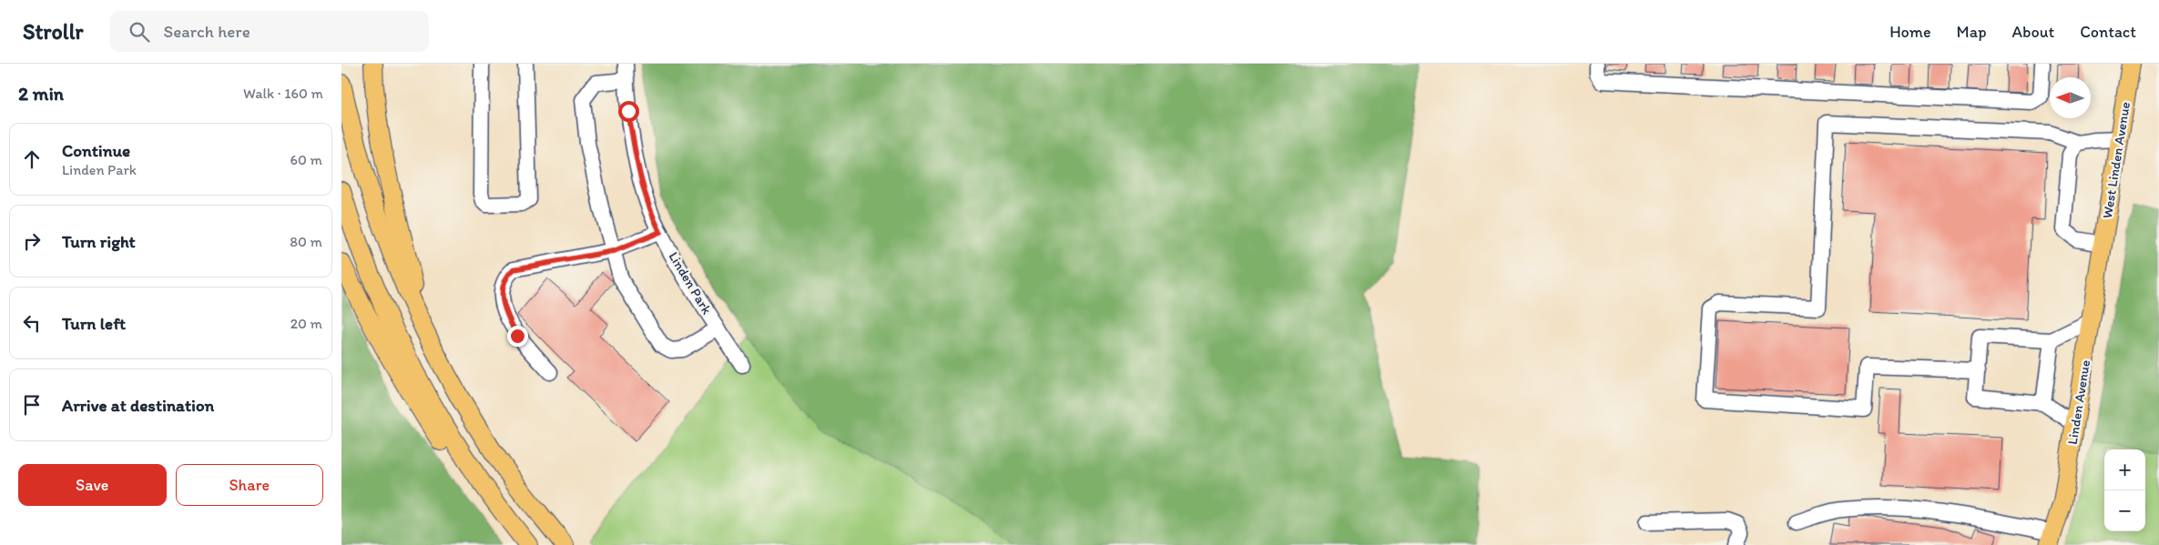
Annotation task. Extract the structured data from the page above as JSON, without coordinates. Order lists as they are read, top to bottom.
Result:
{
  "streets": {
    "main road": ["West Linden Avenue", "Linden Avenue"],
    "street": ["Linden Park"]
  },
  "crossings": [
    ["West Linden Avenue", "Linden Avenue"]
  ],
  "north": "left",
  "page": {
    "header": "Strollr",
    "search": "Search here",
    "nav": [
      "Home",
      "Map",
      "About",
      "Contact"
    ],
    "heading": ["2 min", "Walk · 160 m"],
    "list": [
      ["Continue", "Linden Park", "60 m"],
      ["Turn right", "80 m"],
      ["Turn left", "20 m"],
      "Arrive at destination"
    ],
    "map_buttons": ["+", "−"],
    "buttons": ["Save", "Share"]
  }
}
